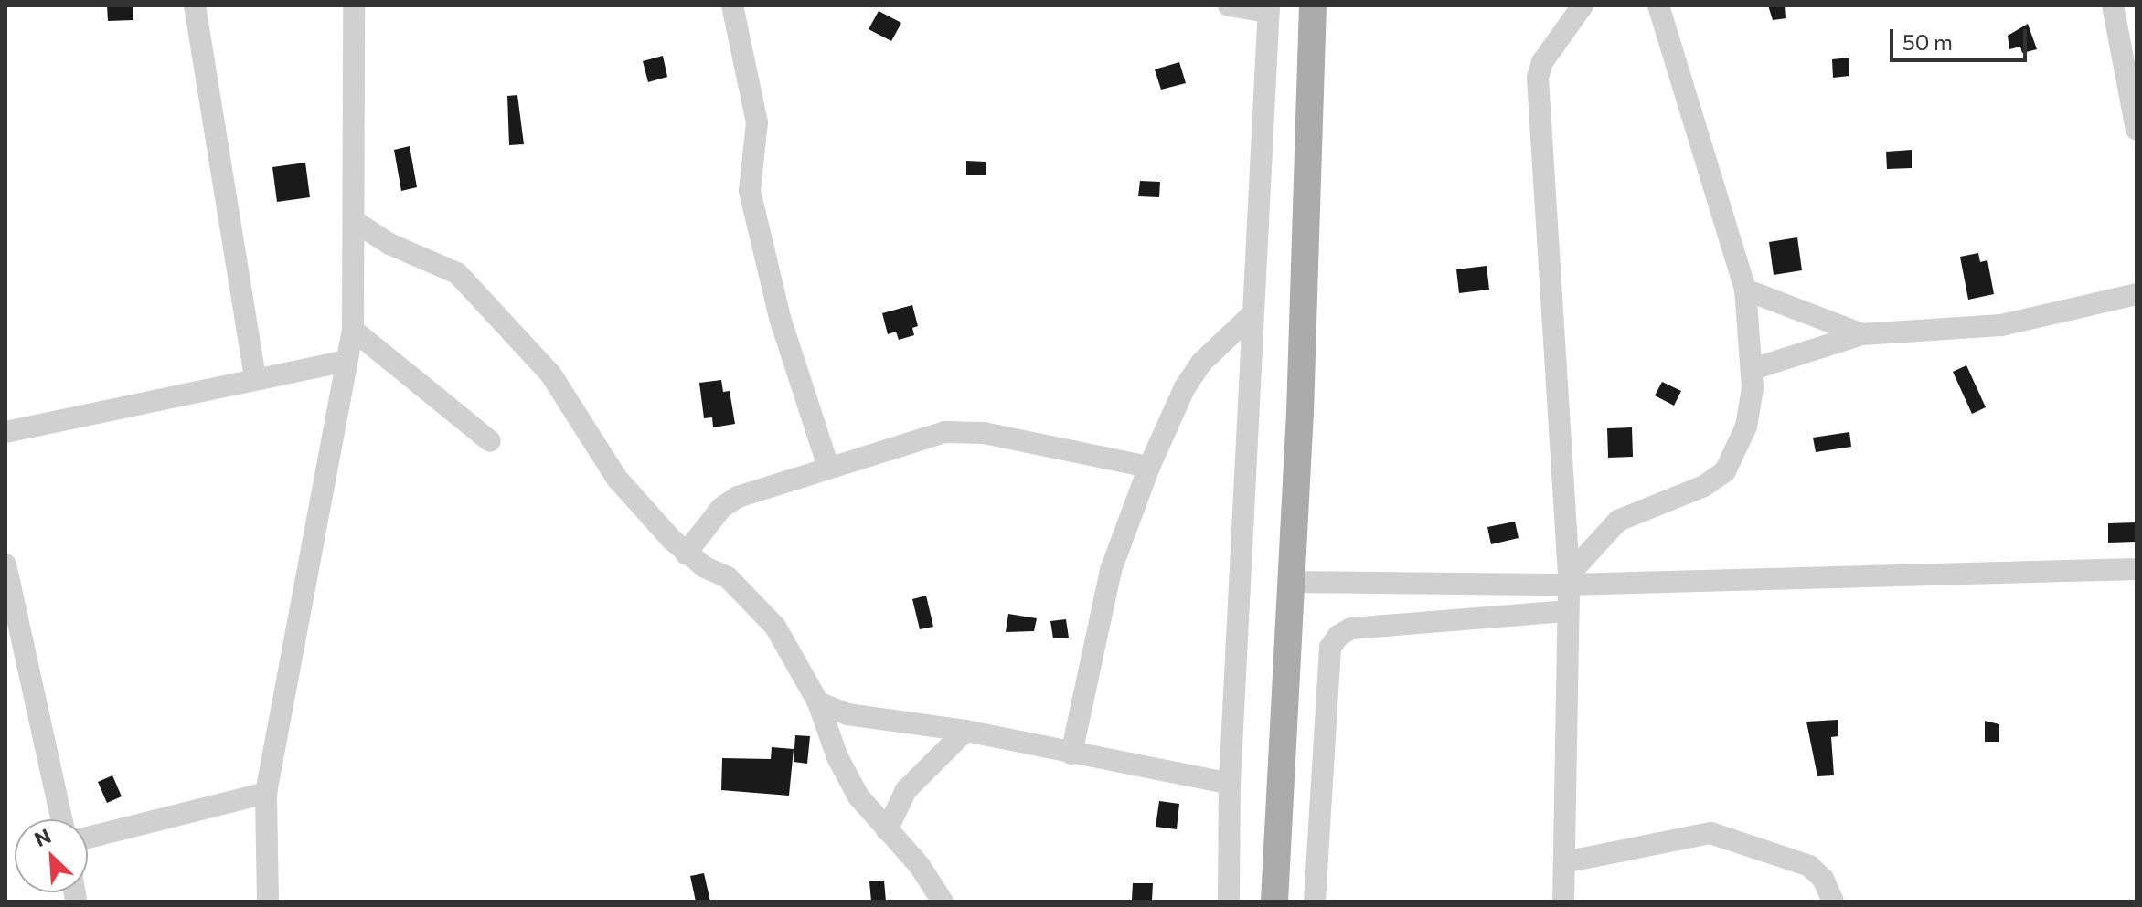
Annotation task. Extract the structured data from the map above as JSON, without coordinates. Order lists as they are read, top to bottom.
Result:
{
  "scale_bar": "50 m",
  "north": "top left"
}
